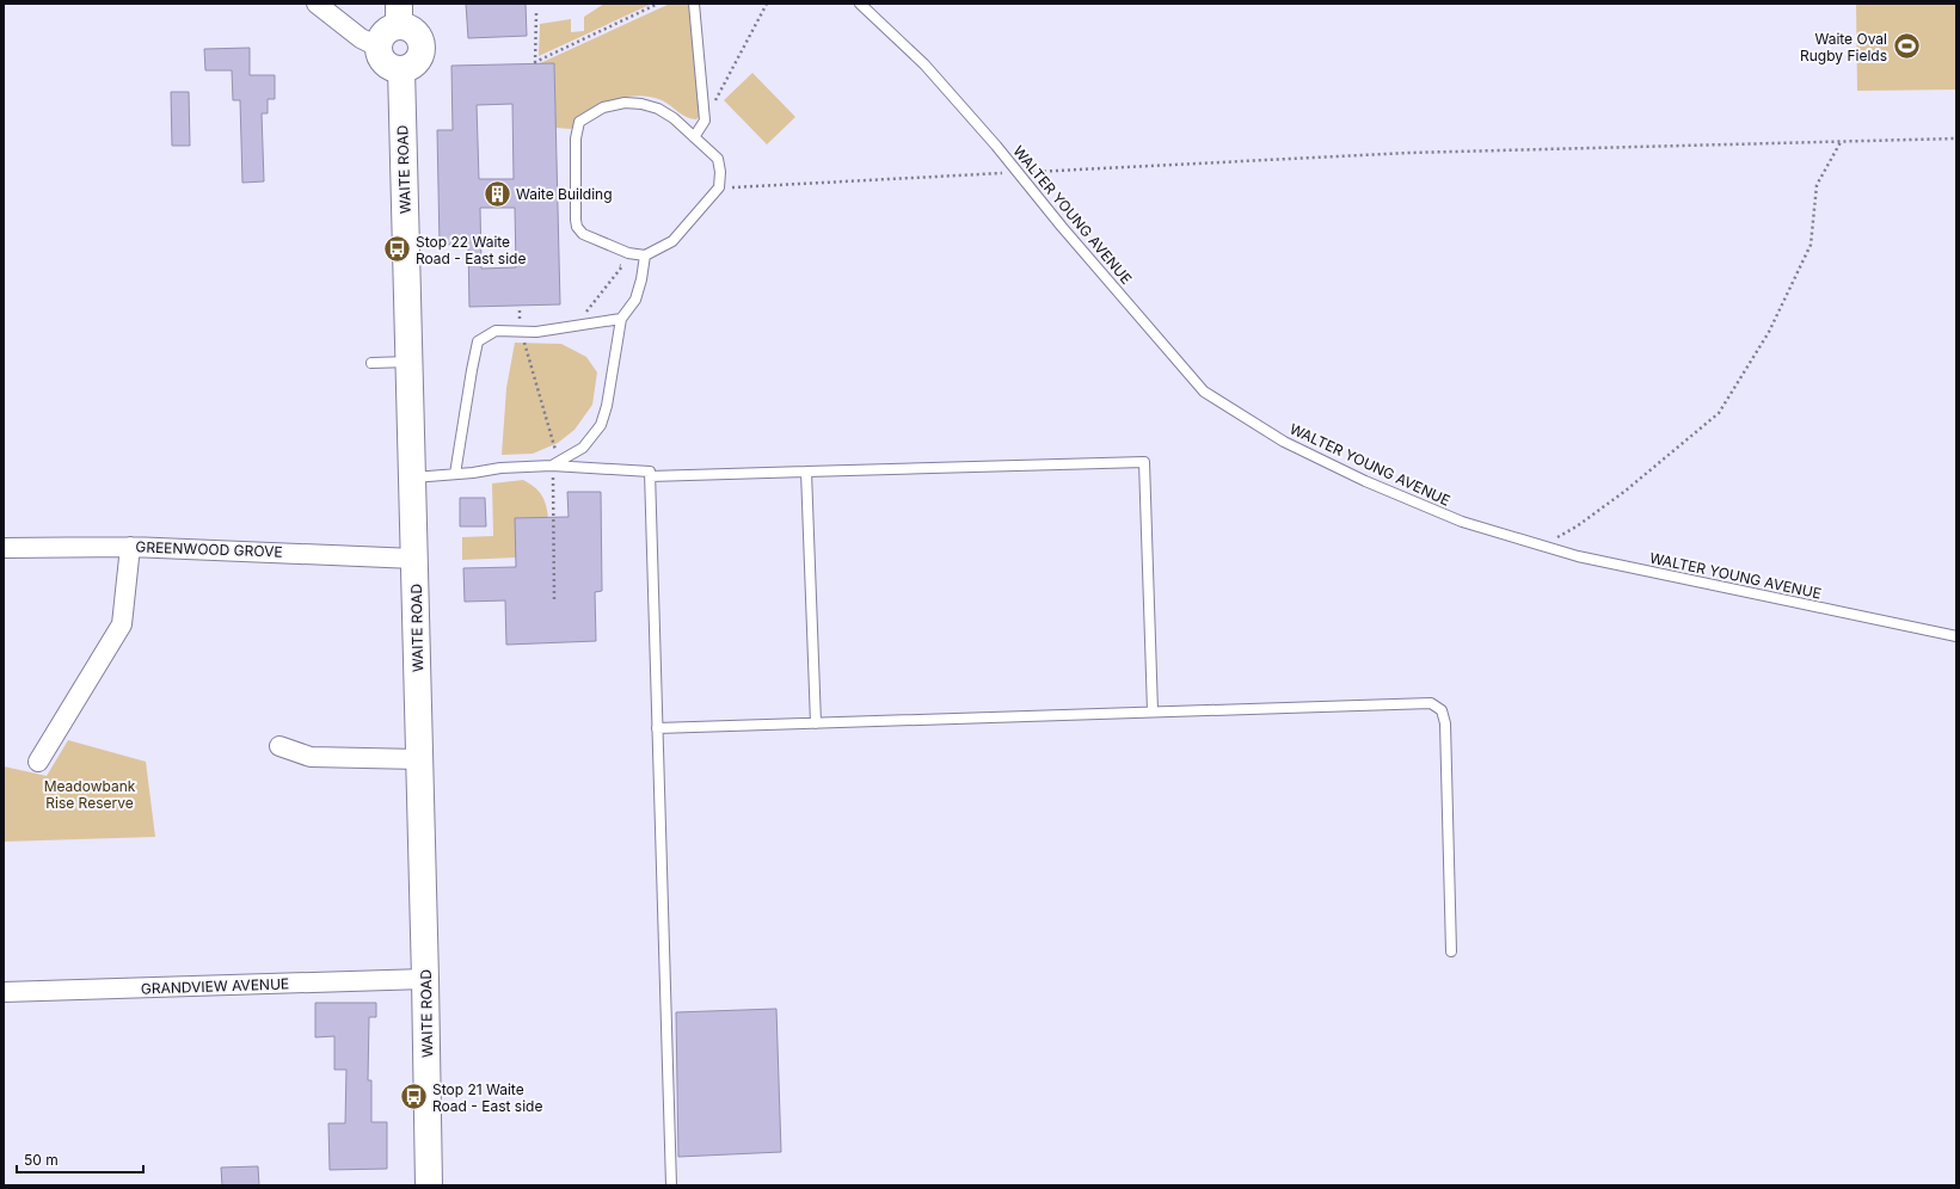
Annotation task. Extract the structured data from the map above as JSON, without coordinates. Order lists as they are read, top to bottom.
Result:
{
  "streets": {
    "street": ["WAITE ROAD", "GREENWOOD GROVE", "GRANDVIEW AVENUE"],
    "lane": ["WALTER YOUNG AVENUE"]
  },
  "crossings": [
    ["WAITE ROAD", "GREENWOOD GROVE"],
    ["WAITE ROAD", "GRANDVIEW AVENUE"]
  ],
  "parks": ["Meadowbank Rise Reserve"],
  "places": {
    "sports": ["Waite Oval Rugby Fields"],
    "building": ["Waite Building"],
    "bus stop": ["Stop 22 Waite Road - East side", "Stop 21 Waite Road - East side"]
  },
  "scale_bar": "50 m"
}
